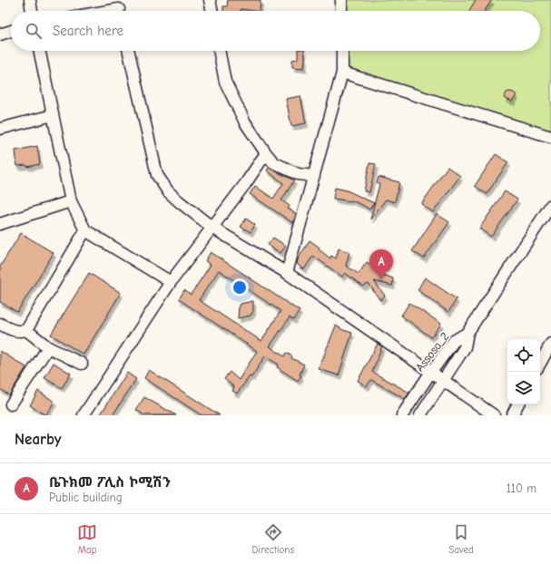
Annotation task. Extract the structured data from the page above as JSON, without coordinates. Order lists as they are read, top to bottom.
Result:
{
  "streets": {
    "street": ["Assosa_2"]
  },
  "page": {
    "search": "Search here",
    "pins": "A",
    "heading": "Nearby",
    "list": [
      {
        "mark": "A",
        "name": "ቤጉክመ ፖሊስ ኮሚሽን",
        "note": "Public building",
        "value": "110 m"
      }
    ],
    "nav": ["Map", "Directions", "Saved"]
  }
}
